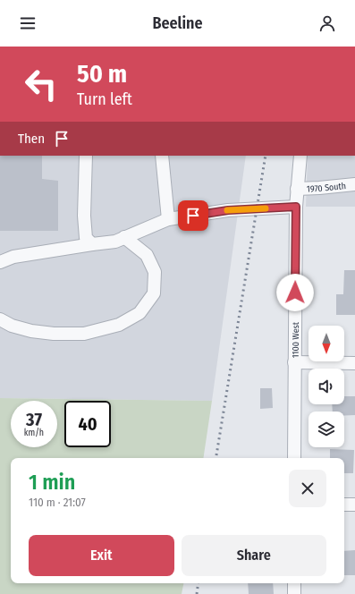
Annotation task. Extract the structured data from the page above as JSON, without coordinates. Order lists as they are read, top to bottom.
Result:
{
  "streets": {
    "street": ["1970 South", "1100 West"]
  },
  "crossings": [
    ["1970 South", "1100 West"]
  ],
  "north": "bottom",
  "page": {
    "header": "Beeline",
    "turn": ["50 m", "Turn left"],
    "then": "Then",
    "speed": "37 km/h",
    "limit": "40",
    "heading": ["1 min", "110 m · 21:07"],
    "buttons": ["Exit", "Share"]
  }
}
